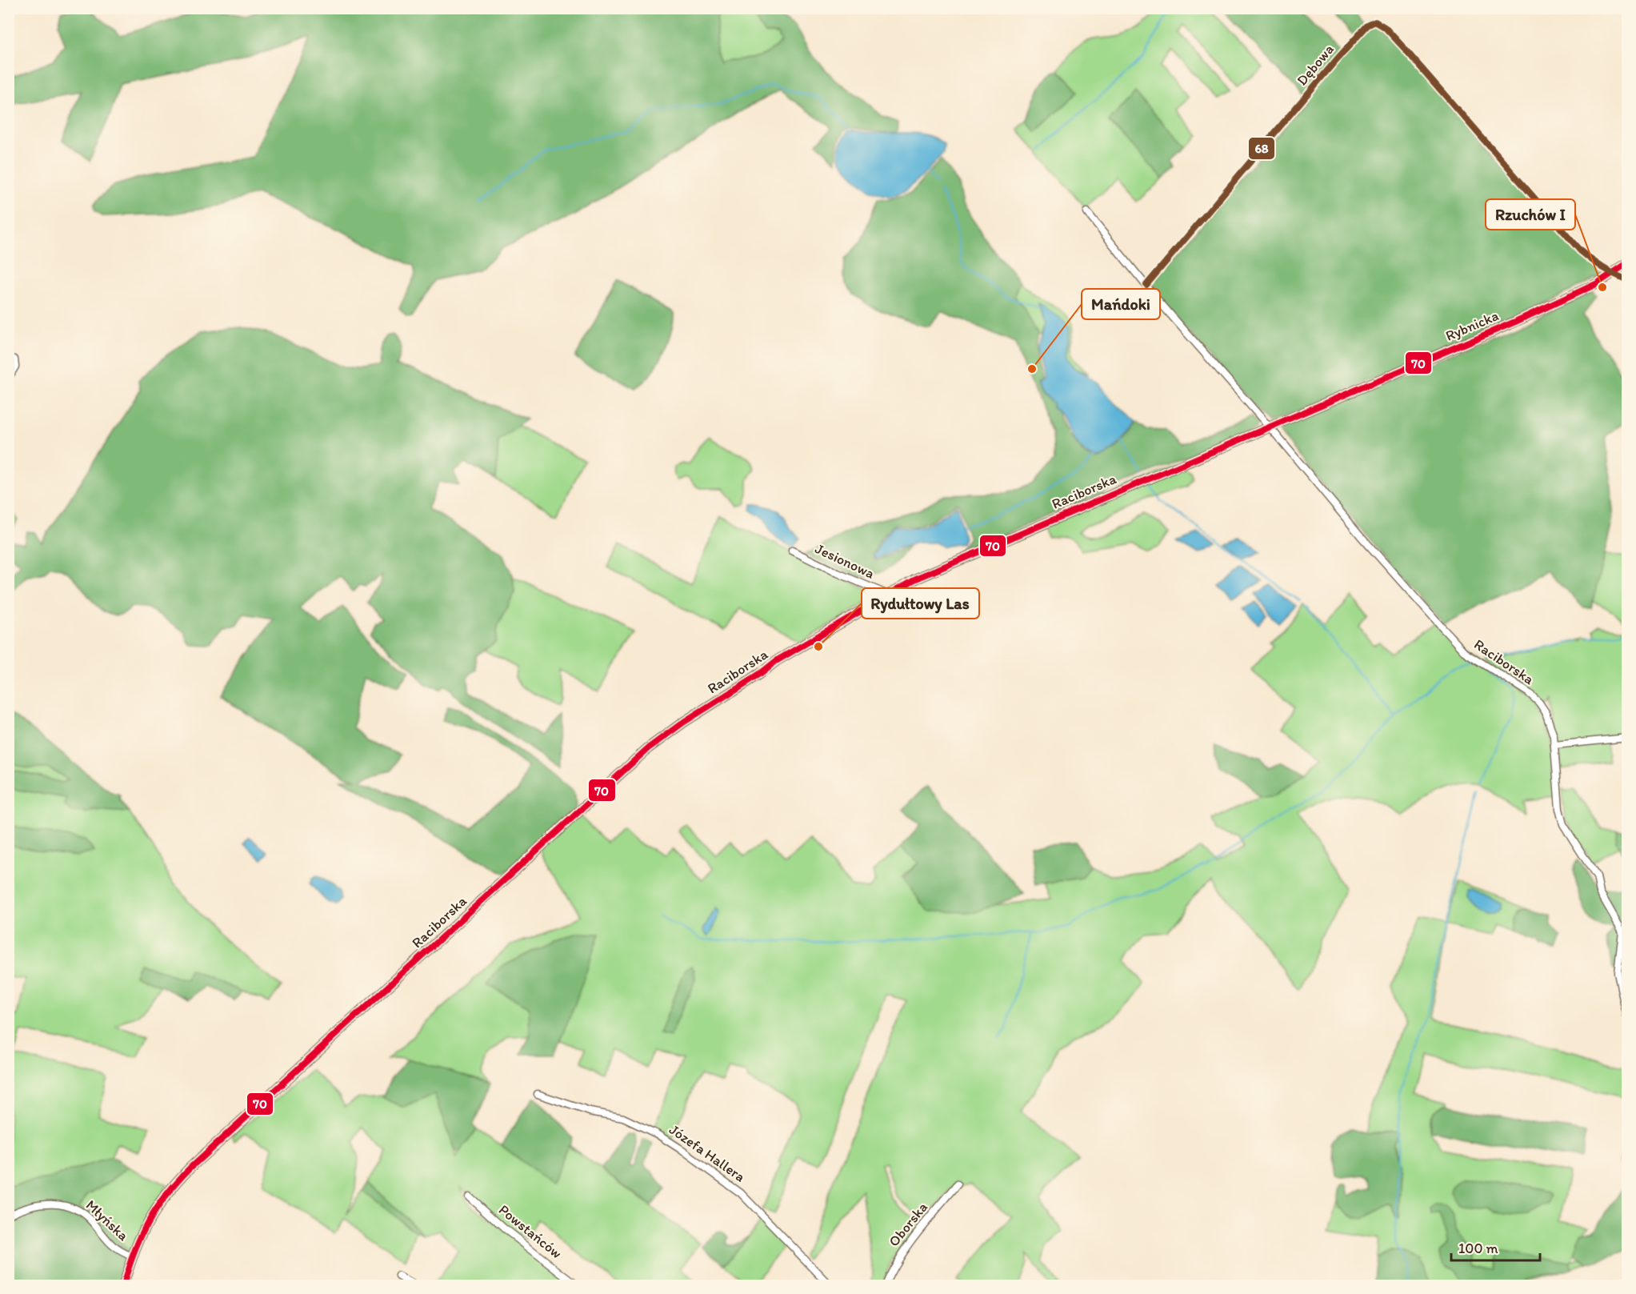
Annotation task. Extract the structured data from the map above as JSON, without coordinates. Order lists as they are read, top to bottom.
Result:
{
  "streets": {
    "main road": ["Rybnicka", "Raciborska"],
    "street": [
      "Dębowa",
      "Jesionowa",
      "Józefa Hallera",
      "Młyńska",
      "Oborska",
      "Powstańców"
    ]
  },
  "crossings": [
    ["Dębowa", "Rybnicka"],
    ["Rybnicka", "Raciborska"],
    ["Raciborska", "Jesionowa"],
    ["Raciborska", "Młyńska"]
  ],
  "places": ["Rzuchów I", "Mańdoki", "Rydułtowy Las"],
  "lines": ["transit line 68", "transit line 70"],
  "scale_bar": "100 m"
}
